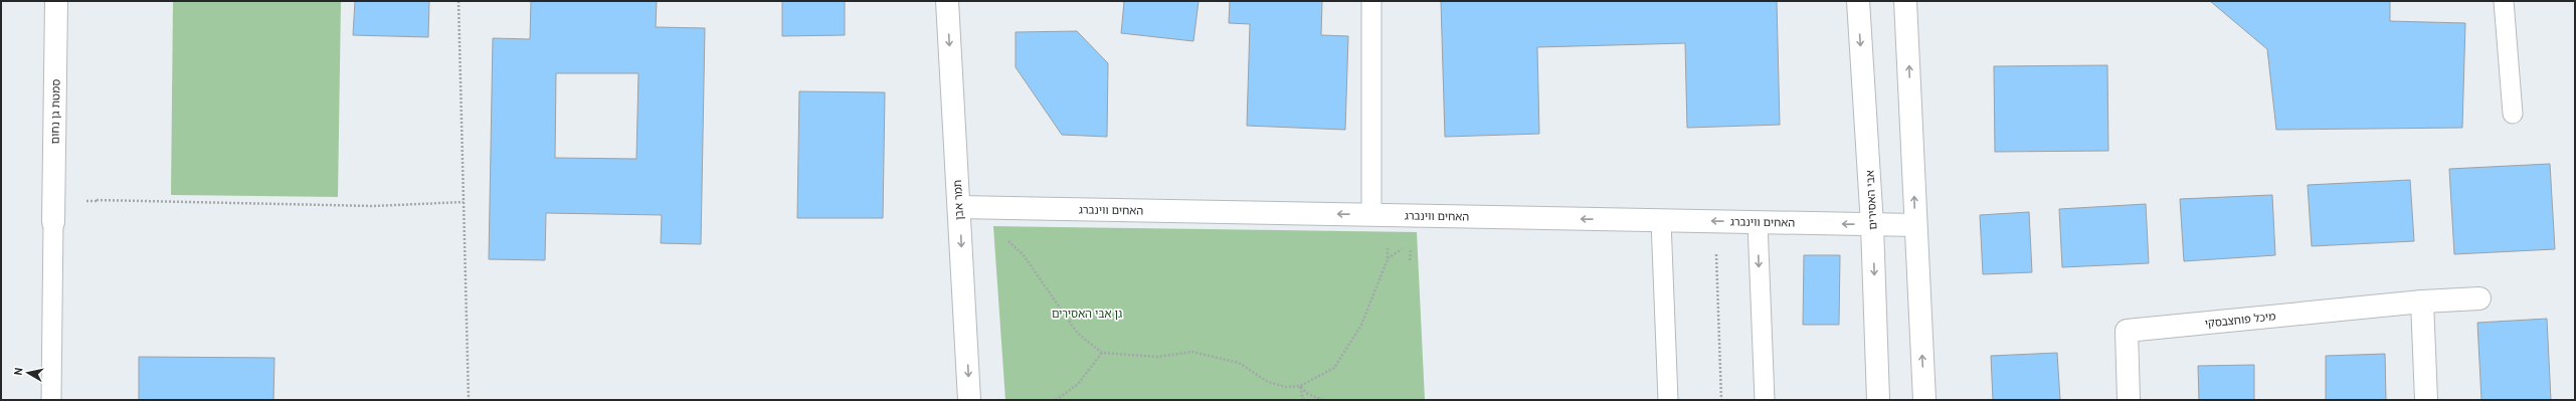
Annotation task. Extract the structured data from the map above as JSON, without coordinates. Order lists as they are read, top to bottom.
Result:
{
  "streets": {
    "street": [
      "סמטת גן נחום",
      "תמר אבן",
      "אבי האסירים",
      "האחים ווינברג",
      "מיכל פוחצבסקי"
    ]
  },
  "crossings": [
    ["תמר אבן", "האחים ווינברג"],
    ["אבי האסירים", "האחים ווינברג"]
  ],
  "one_way": ["תמר אבן", "האחים ווינברג"],
  "parks": ["גן אבי האסירים"],
  "north": "left"
}
